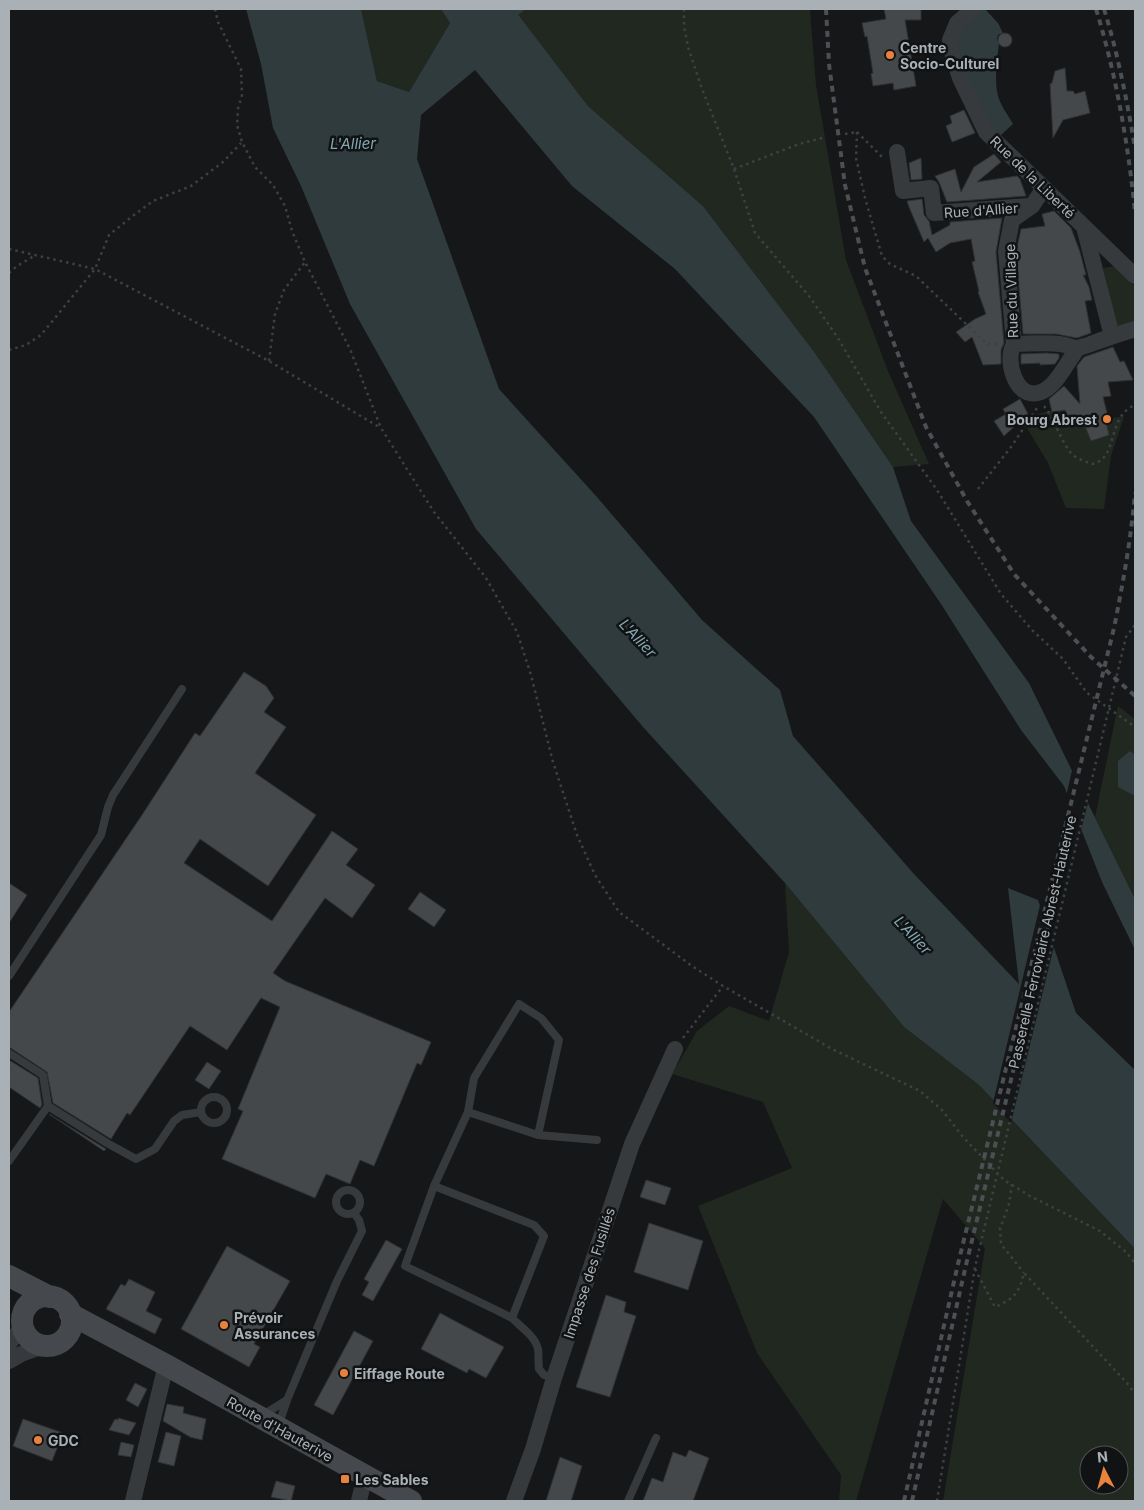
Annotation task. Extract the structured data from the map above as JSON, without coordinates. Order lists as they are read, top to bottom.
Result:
{
  "streets": {
    "main road": ["Route d'Hauterive"],
    "street": [
      "Rue de la Liberté",
      "Rue d'Allier",
      "Rue du Village",
      "Impasse des Fusillés"
    ],
    "path": ["Passerelle Ferroviaire Abrest-Hauterive"]
  },
  "crossings": [
    ["Rue de la Liberté", "Rue du Village"],
    ["Rue d'Allier", "Rue du Village"]
  ],
  "water": ["L'Allier"],
  "places": {
    "other": [
      "Centre Socio-Culturel",
      "Bourg Abrest",
      "Prévoir Assurances",
      "Eiffage Route",
      "GDC"
    ],
    "transit": ["Les Sables"]
  },
  "north": "top"
}
